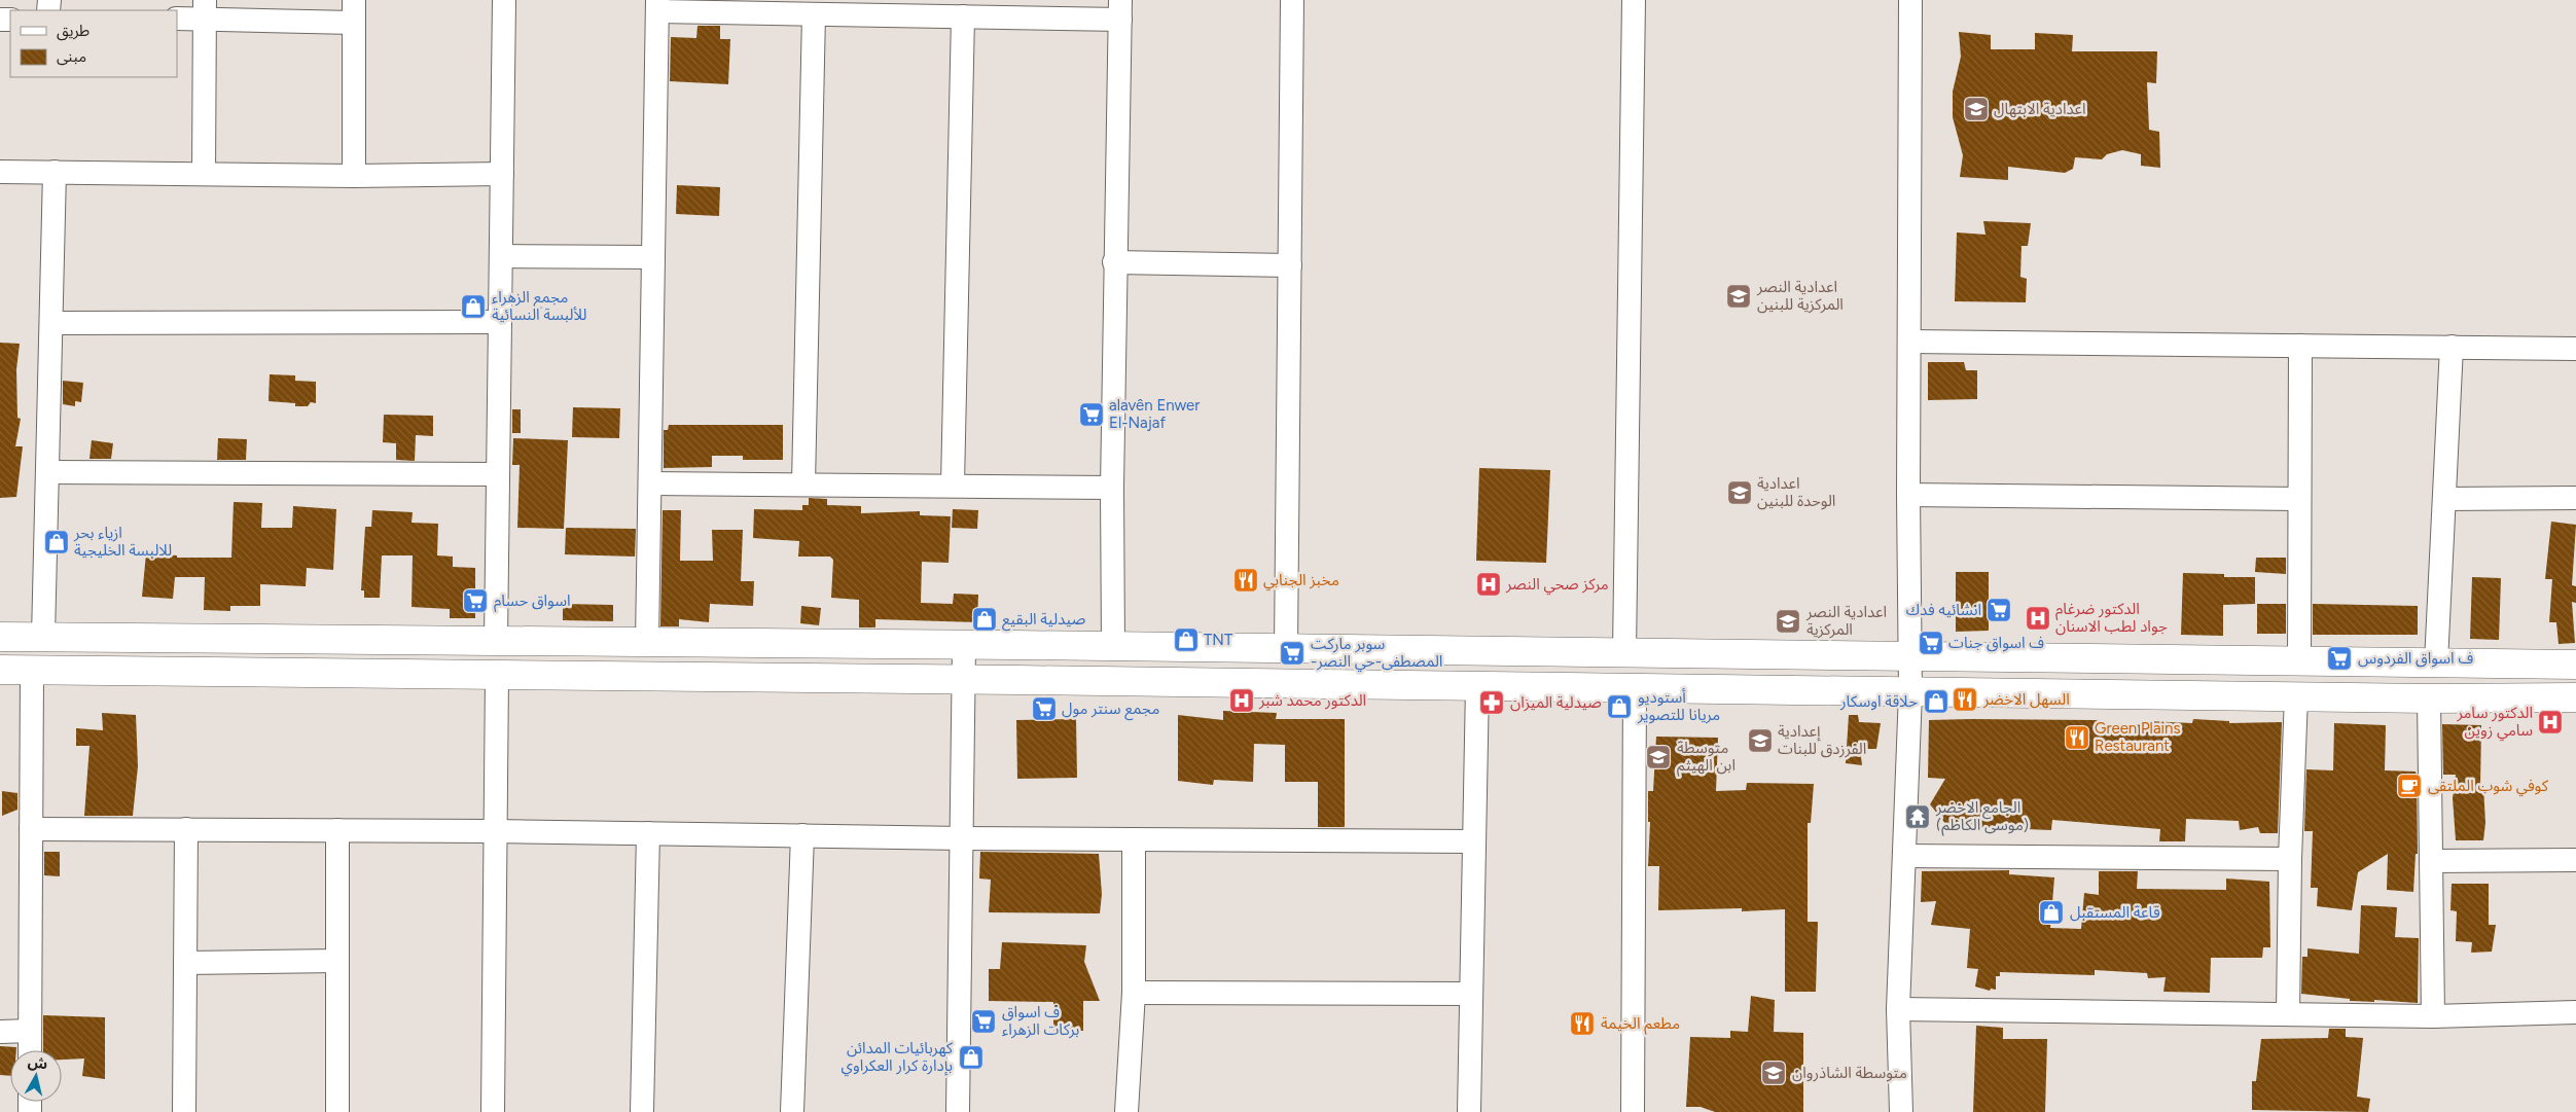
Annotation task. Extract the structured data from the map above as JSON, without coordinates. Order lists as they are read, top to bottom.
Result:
{
  "places": {
    "school or university": [
      "اعدادية الابتهال",
      "اعدادية النصر المركزية للبنين",
      "اعدادية الوحدة للبنين",
      "اعدادية النصر المركزية",
      "إعدادية الفرزدق للبنات",
      "متوسطة ابن الهيثم",
      "متوسطة الشاذروان"
    ],
    "shop": [
      "مجمع الزهراء للألبسة النسائية",
      "ازياء بحر للالبسة الخليجية",
      "صيدلية البقيع",
      "TNT",
      "حلاقة اوسكار",
      "أستوديو مريانا للتصوير",
      "قاعة المستقبل",
      "كهربائيات المدائن بإدارة كرار العكراوي"
    ],
    "supermarket": [
      "alavên Enwer El-Najaf",
      "اسواق حسام",
      "انشائيه فدك",
      "ف اسواق جنات",
      "سوبر ماركت -المصطفى-حي النصر",
      "ف اسواق الفردوس",
      "مجمع سنتر مول",
      "ف اسواق بركات الزهراء"
    ],
    "restaurant": [
      "مخبز الجنابي",
      "السهل الاخضر",
      "Green Plains Restaurant",
      "مطعم الخيمة"
    ],
    "hospital": [
      "مركز صحي النصر",
      "الدكتور ضرغام جواد لطب الاسنان",
      "الدكتور محمد شبر",
      "الدكتور سامر سامي زوين"
    ],
    "pharmacy": ["صيدلية الميزان"],
    "cafe": ["كوفي شوب الملتقى"],
    "temple": ["الجامع الاخضر (موسى الكاظم)"]
  },
  "legend": ["طريق", "مبنى"],
  "north": "top"
}
